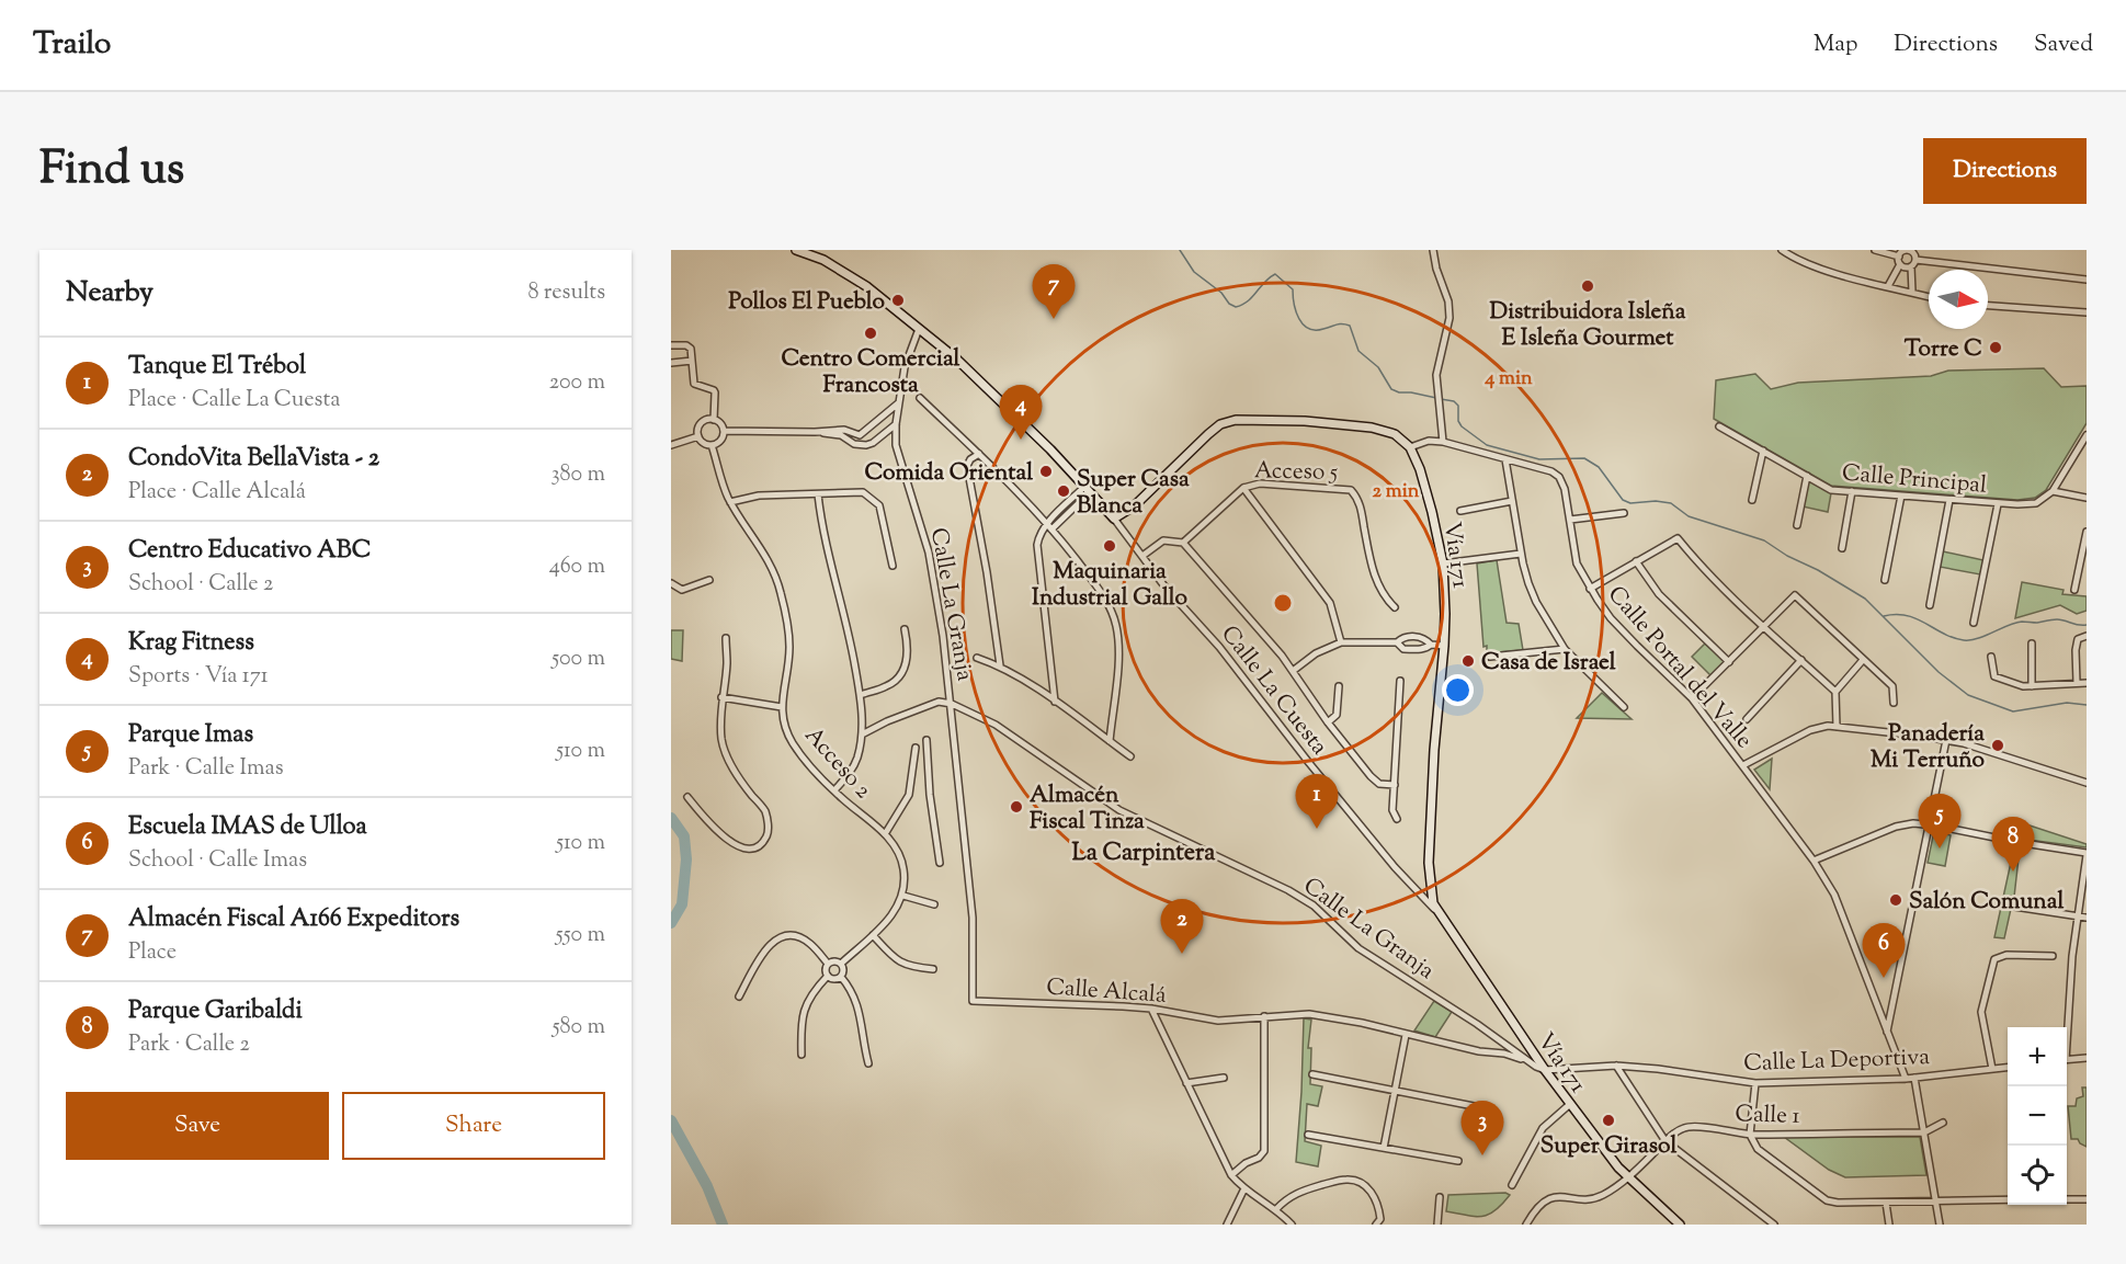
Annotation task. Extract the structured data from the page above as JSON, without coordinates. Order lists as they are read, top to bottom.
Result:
{
  "streets": {
    "main road": ["Vía 171"],
    "street": [
      "Acceso 5",
      "Calle Principal",
      "Calle La Granja",
      "Calle Portal del Valle",
      "Calle La Cuesta",
      "Acceso 2",
      "Calle Alcalá",
      "Calle La Deportiva",
      "Calle 1"
    ]
  },
  "crossings": [
    ["Vía 171", "Calle La Granja"],
    ["Vía 171", "Calle Portal del Valle"],
    ["Vía 171", "Calle La Cuesta"],
    ["Vía 171", "Calle La Deportiva"],
    ["Vía 171", "Calle 1"],
    ["Calle La Granja", "Calle Alcalá"],
    ["Calle La Granja", "Calle La Deportiva"],
    ["Calle Portal del Valle", "Calle La Deportiva"]
  ],
  "districts": ["La Carpintera"],
  "places": [
    "Distribuidora Isleña E Isleña Gourmet",
    "Pollos El Pueblo",
    "Centro Comercial Francosta",
    "Torre C",
    "Comida Oriental",
    "Super Casa Blanca",
    "Maquinaria Industrial Gallo",
    "Casa de Israel",
    "Panadería Mi Terruño",
    "Almacén Fiscal Tinza",
    "Salón Comunal",
    "Super Girasol"
  ],
  "north": "right",
  "page": {
    "header": "Trailo",
    "nav": ["Map", "Directions", "Saved"],
    "title": "Find us",
    "buttons": [
      "Directions",
      ["Save", "Share"]
    ],
    "heading": ["Nearby", "8 results"],
    "pins": [
      "7",
      "4",
      "1",
      "5",
      "8",
      "2",
      "6",
      "3"
    ],
    "list": [
      {
        "mark": "1",
        "name": "Tanque El Trébol",
        "note": "Place · Calle La Cuesta",
        "value": "200 m"
      },
      {
        "mark": "2",
        "name": "CondoVita BellaVista - 2",
        "note": "Place · Calle Alcalá",
        "value": "380 m"
      },
      {
        "mark": "3",
        "name": "Centro Educativo ABC",
        "note": "School · Calle 2",
        "value": "460 m"
      },
      {
        "mark": "4",
        "name": "Krag Fitness",
        "note": "Sports · Vía 171",
        "value": "500 m"
      },
      {
        "mark": "5",
        "name": "Parque Imas",
        "note": "Park · Calle Imas",
        "value": "510 m"
      },
      {
        "mark": "6",
        "name": "Escuela IMAS de Ulloa",
        "note": "School · Calle Imas",
        "value": "510 m"
      },
      {
        "mark": "7",
        "name": "Almacén Fiscal A166 Expeditors",
        "note": "Place",
        "value": "550 m"
      },
      {
        "mark": "8",
        "name": "Parque Garibaldi",
        "note": "Park · Calle 2",
        "value": "580 m"
      }
    ],
    "map_buttons": ["+", "−"]
  },
  "rings": ["4 min", "2 min"]
}
